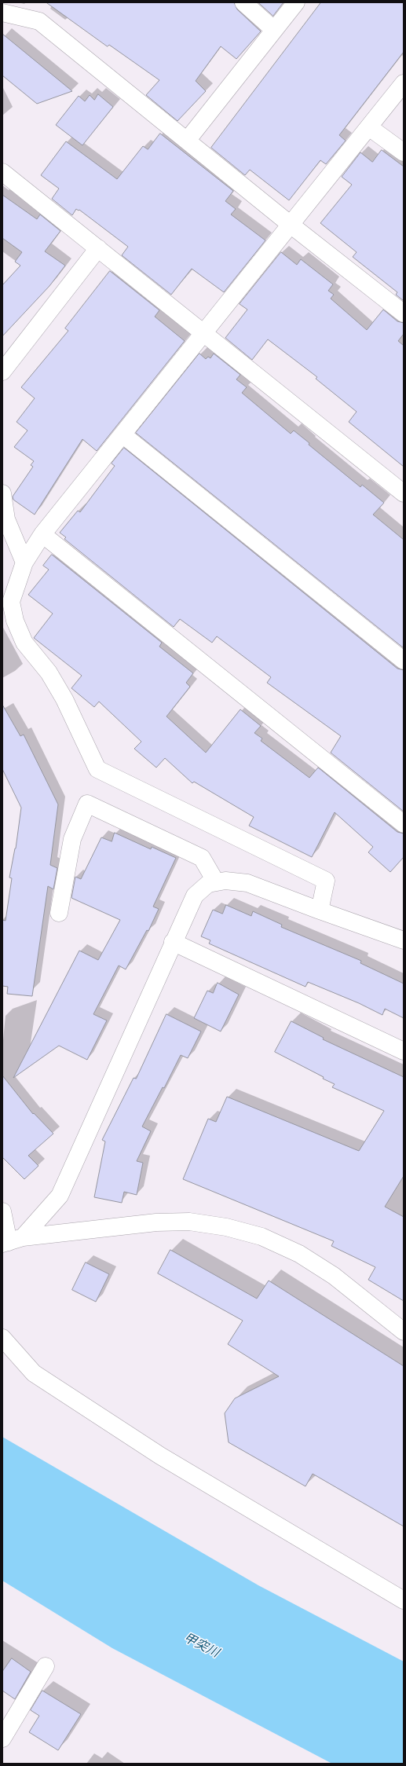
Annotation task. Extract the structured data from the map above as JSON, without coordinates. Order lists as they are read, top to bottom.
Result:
{
  "water": ["甲突川"]
}
